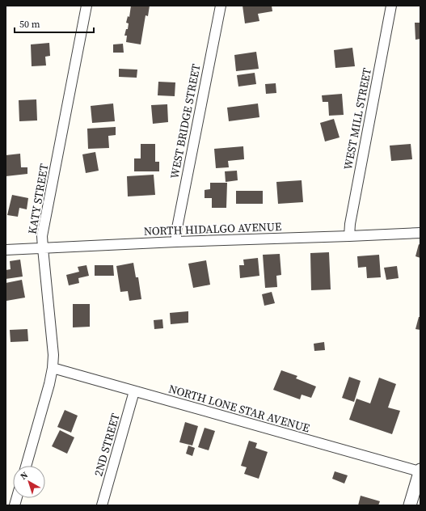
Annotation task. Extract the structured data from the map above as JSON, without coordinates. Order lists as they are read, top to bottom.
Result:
{
  "streets": {
    "street": [
      "WEST MILL STREET",
      "WEST BRIDGE STREET",
      "KATY STREET",
      "NORTH HIDALGO AVENUE",
      "NORTH LONE STAR AVENUE",
      "2ND STREET"
    ]
  },
  "crossings": [
    ["WEST MILL STREET", "NORTH HIDALGO AVENUE"],
    ["WEST BRIDGE STREET", "NORTH HIDALGO AVENUE"],
    ["KATY STREET", "NORTH HIDALGO AVENUE"],
    ["KATY STREET", "NORTH LONE STAR AVENUE"],
    ["NORTH LONE STAR AVENUE", "2ND STREET"]
  ],
  "scale_bar": "50 m",
  "north": "top left"
}
